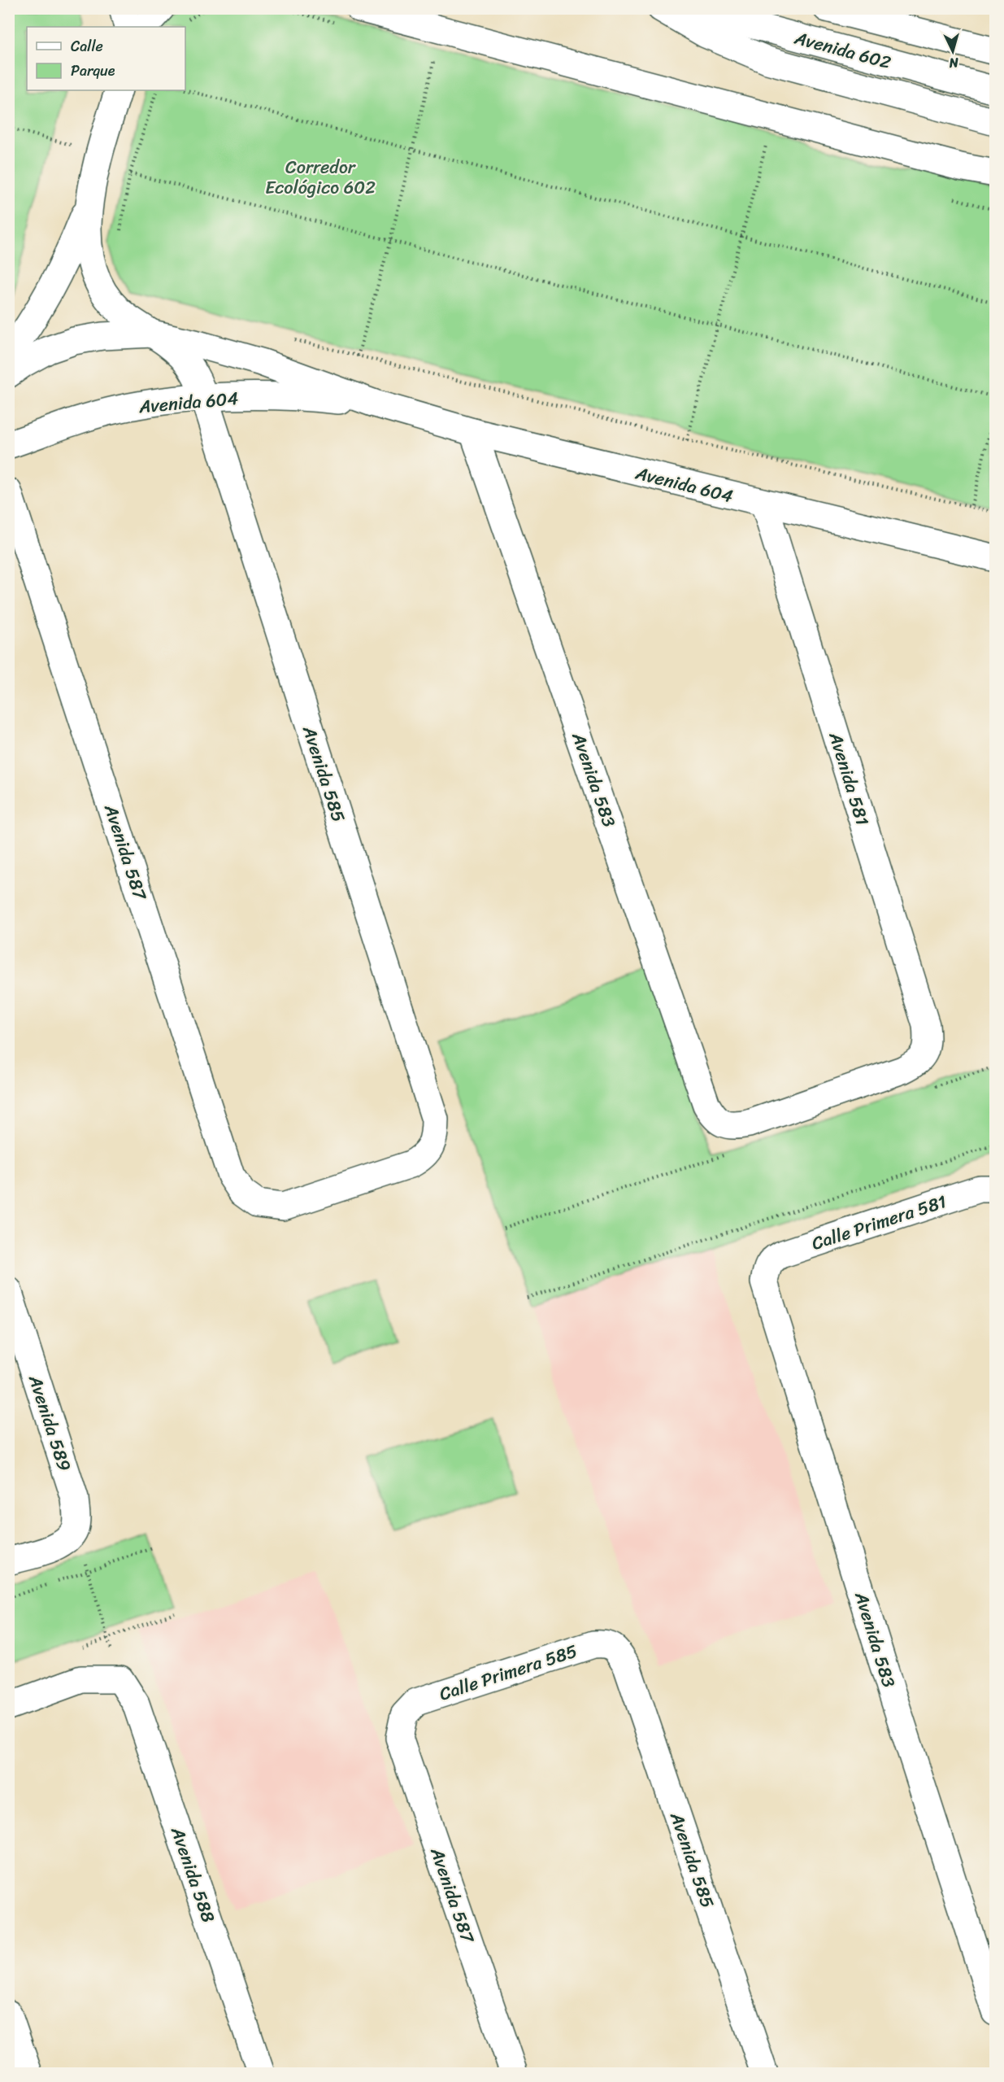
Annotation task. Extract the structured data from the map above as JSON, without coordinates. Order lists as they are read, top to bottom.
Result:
{
  "streets": {
    "street": [
      "Avenida 602",
      "Avenida 604",
      "Avenida 585",
      "Avenida 581",
      "Avenida 583",
      "Avenida 587",
      "Calle Primera 581",
      "Avenida 589",
      "Calle Primera 585",
      "Avenida 588"
    ]
  },
  "crossings": [
    ["Avenida 604", "Avenida 585"],
    ["Avenida 604", "Avenida 581"],
    ["Avenida 604", "Avenida 583"],
    ["Avenida 585", "Avenida 587"],
    ["Avenida 585", "Calle Primera 585"],
    ["Avenida 581", "Avenida 583"],
    ["Avenida 583", "Calle Primera 581"],
    ["Avenida 587", "Calle Primera 585"]
  ],
  "parks": ["Corredor Ecológico 602"],
  "legend": ["Calle", "Parque"],
  "north": "bottom"
}
